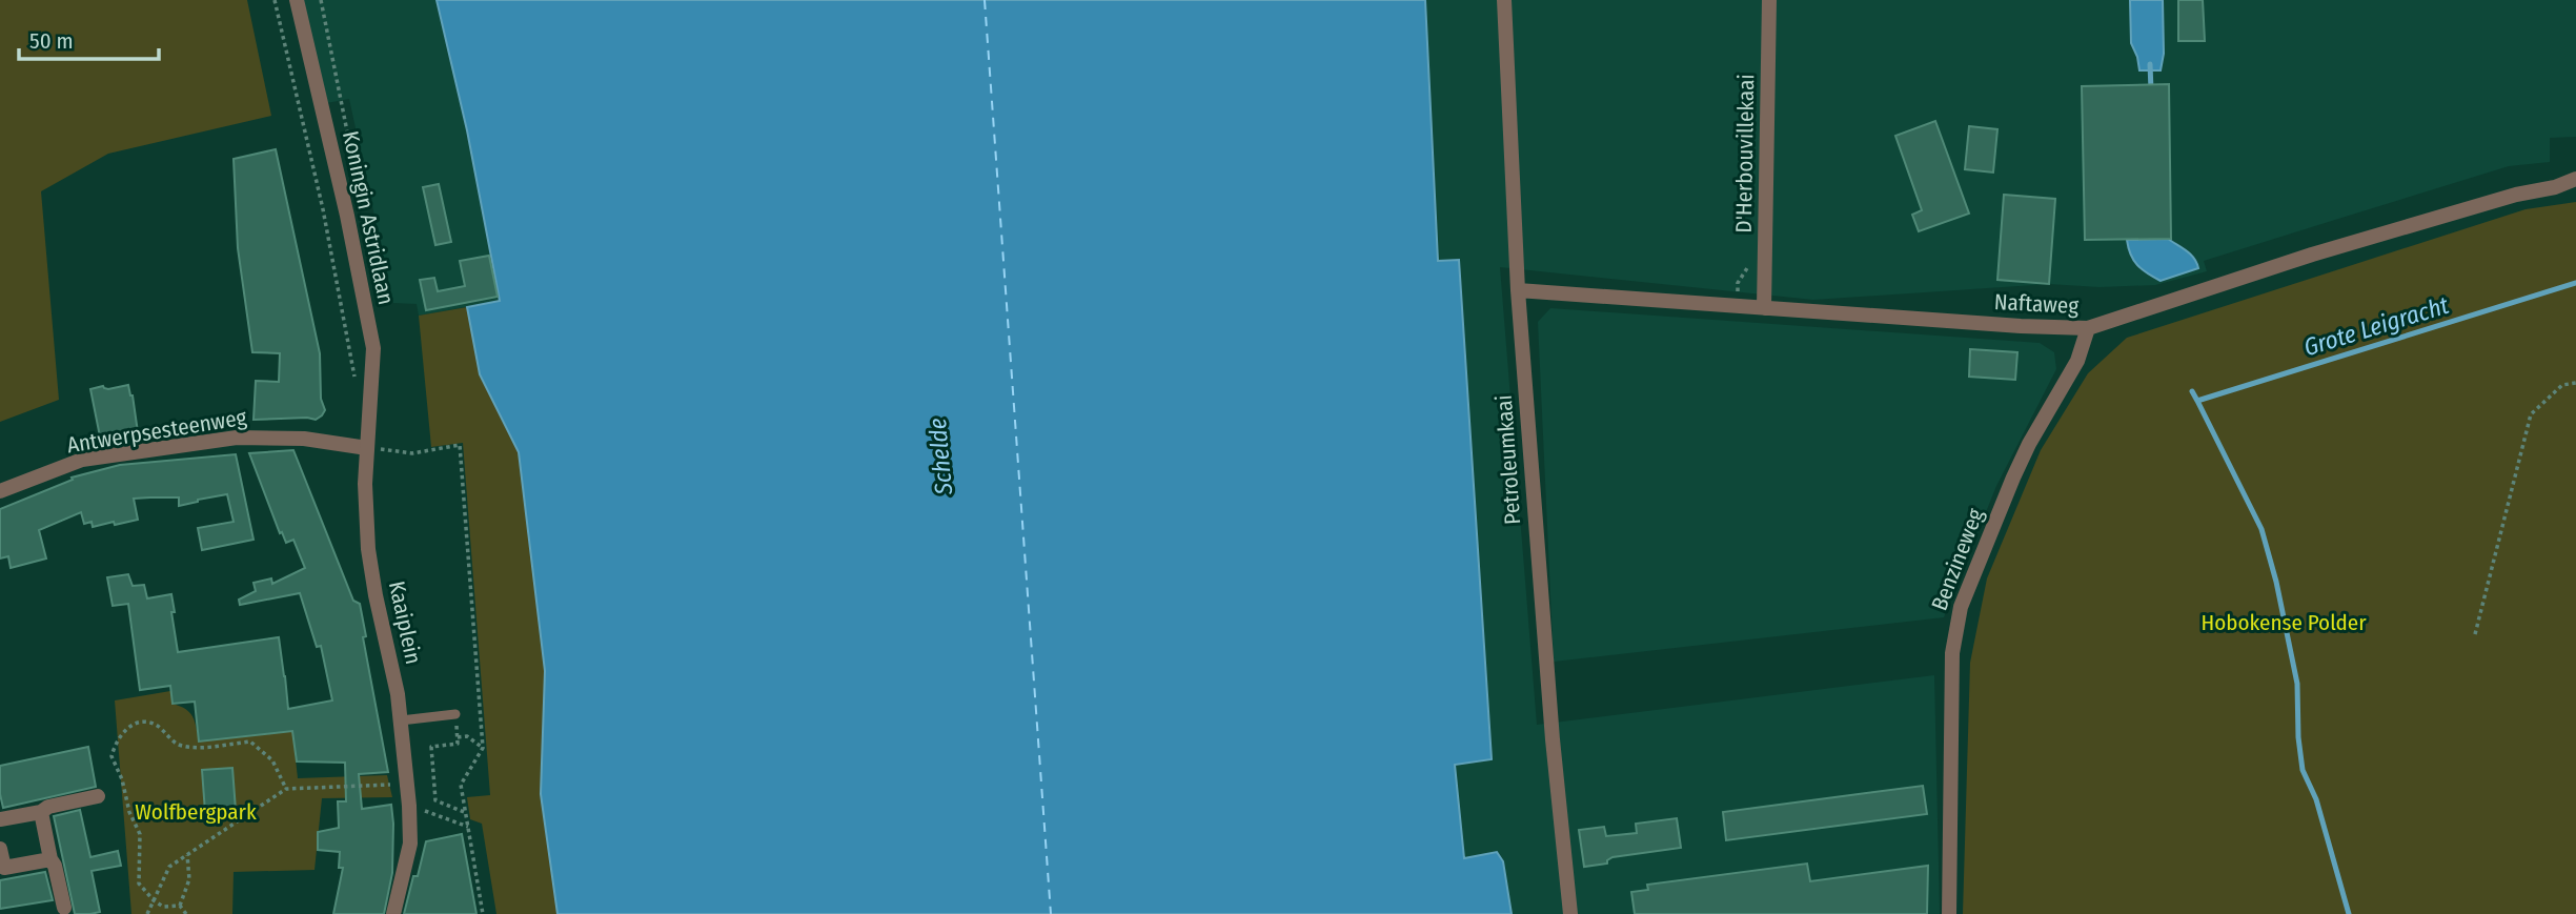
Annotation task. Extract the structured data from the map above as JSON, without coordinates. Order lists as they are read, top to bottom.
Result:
{
  "streets": {
    "street": [
      "D'Herbouvillekaai",
      "Koningin Astridlaan",
      "Naftaweg",
      "Antwerpsesteenweg",
      "Petroleumkaai",
      "Benzineweg",
      "Kaaiplein"
    ]
  },
  "crossings": [
    ["D'Herbouvillekaai", "Naftaweg"],
    ["Koningin Astridlaan", "Antwerpsesteenweg"],
    ["Koningin Astridlaan", "Kaaiplein"],
    ["Naftaweg", "Petroleumkaai"],
    ["Naftaweg", "Benzineweg"],
    ["Antwerpsesteenweg", "Kaaiplein"]
  ],
  "water": ["Grote Leigracht", "Schelde"],
  "parks": ["Hobokense Polder", "Wolfbergpark"],
  "scale_bar": "50 m"
}
